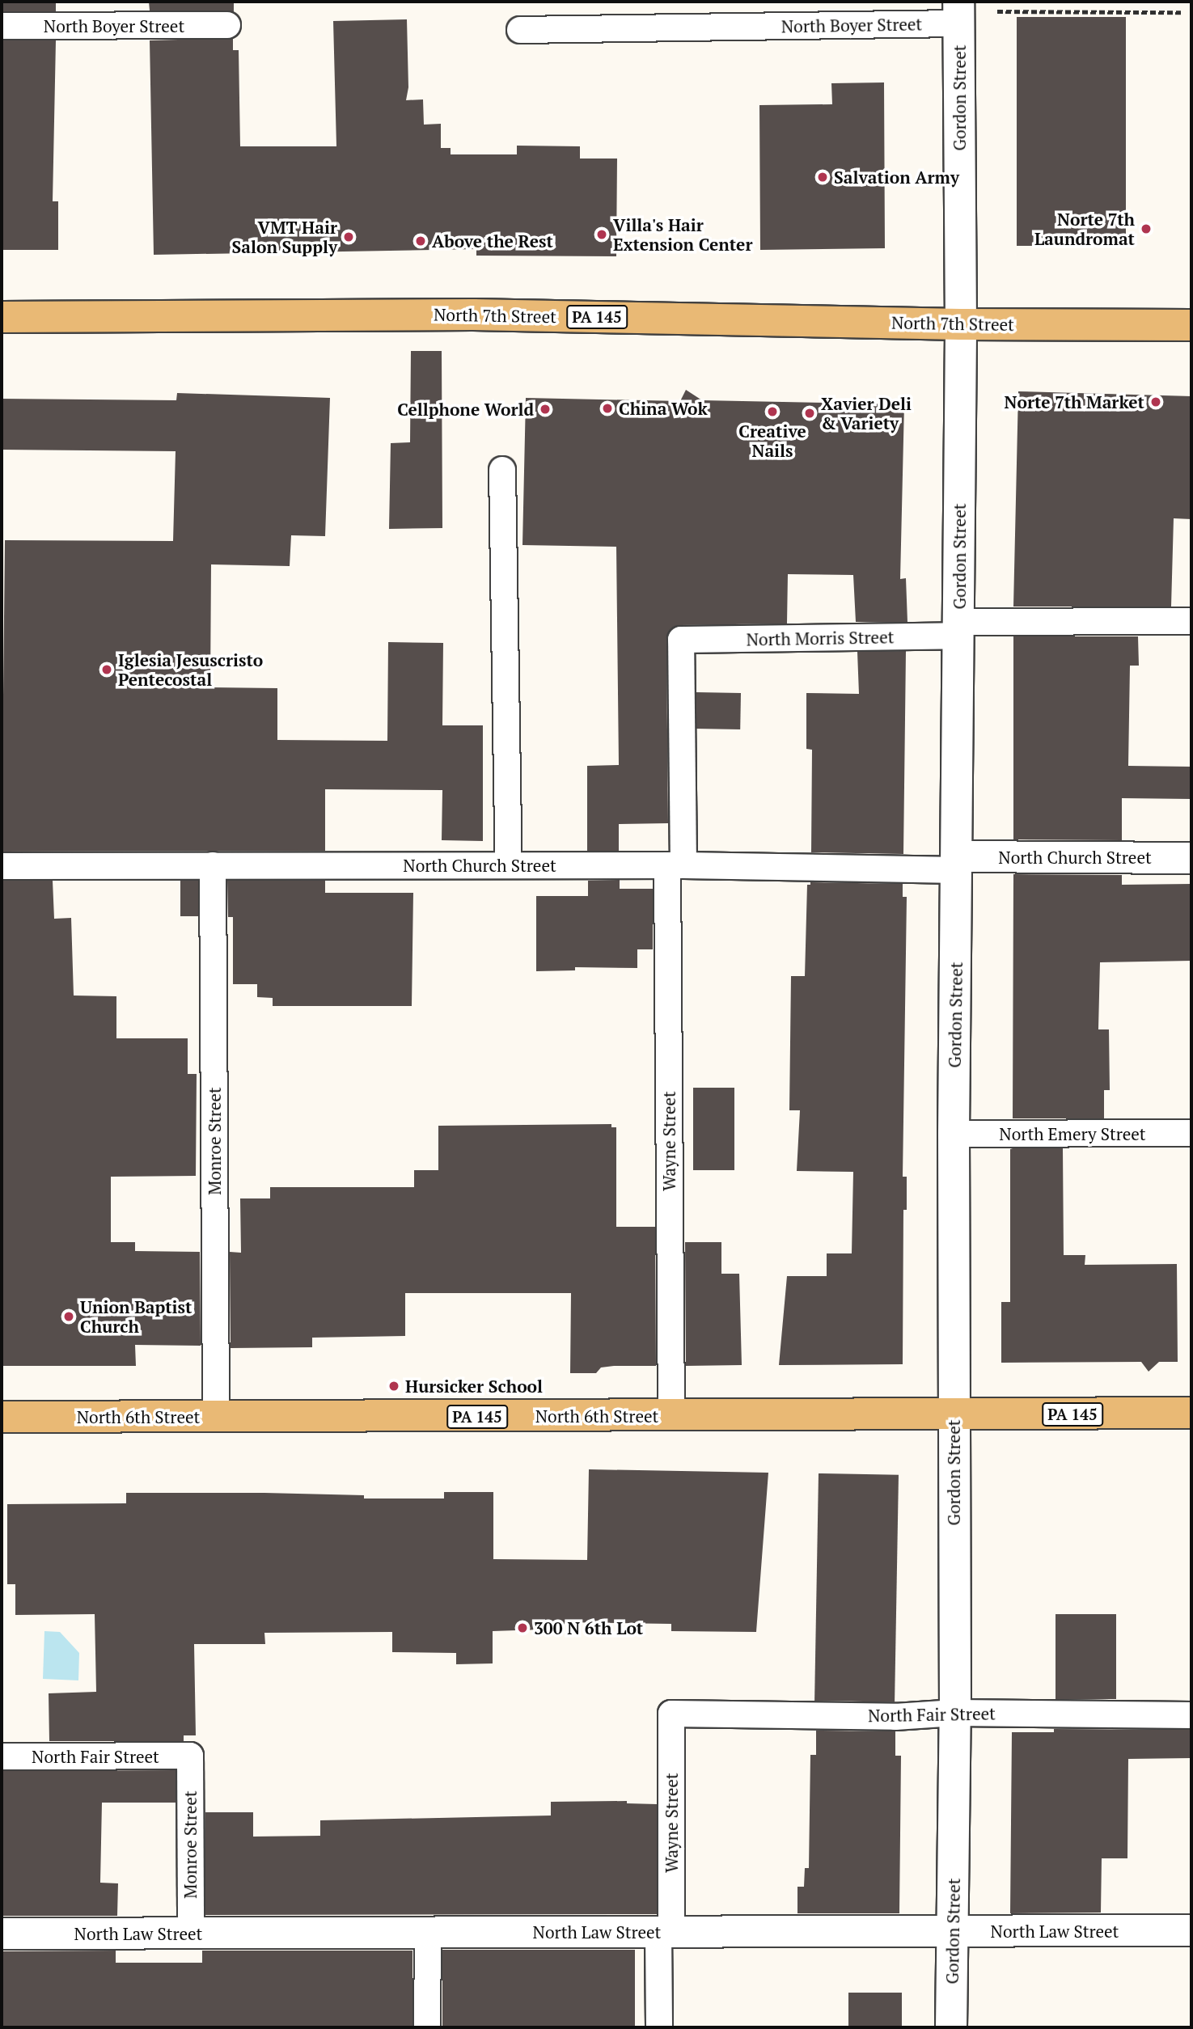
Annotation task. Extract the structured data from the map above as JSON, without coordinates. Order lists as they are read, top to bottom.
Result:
{
  "streets": {
    "main road": ["North 7th Street", "PA 145", "North 6th Street"],
    "street": ["Gordon Street", "North Church Street", "North Law Street"],
    "lane": [
      "North Boyer Street",
      "North Morris Street",
      "North Emery Street",
      "Monroe Street",
      "Wayne Street",
      "North Fair Street"
    ]
  },
  "crossings": [
    ["North Boyer Street", "Gordon Street"],
    ["Gordon Street", "North 7th Street"],
    ["Gordon Street", "North Morris Street"],
    ["Gordon Street", "North Church Street"],
    ["Gordon Street", "North Emery Street"],
    ["Gordon Street", "North 6th Street"],
    ["Gordon Street", "North Fair Street"],
    ["Gordon Street", "North Law Street"],
    ["North Morris Street", "Wayne Street"],
    ["North Church Street", "Monroe Street"],
    ["North Church Street", "Wayne Street"],
    ["Monroe Street", "North 6th Street"],
    ["Monroe Street", "North Fair Street"],
    ["Monroe Street", "North Law Street"],
    ["Wayne Street", "North 6th Street"],
    ["Wayne Street", "North Fair Street"],
    ["Wayne Street", "North Law Street"]
  ],
  "places": [
    "Salvation Army",
    "Norte 7th Laundromat",
    "Villa's Hair Extension Center",
    "VMT Hair Salon Supply",
    "Above the Rest",
    "Norte 7th Market",
    "China Wok",
    "Cellphone World",
    "Creative Nails",
    "Xavier Deli & Variety",
    "Iglesia Jesuscristo Pentecostal",
    "Union Baptist Church",
    "Hursicker School",
    "300 N 6th Lot"
  ]
}
